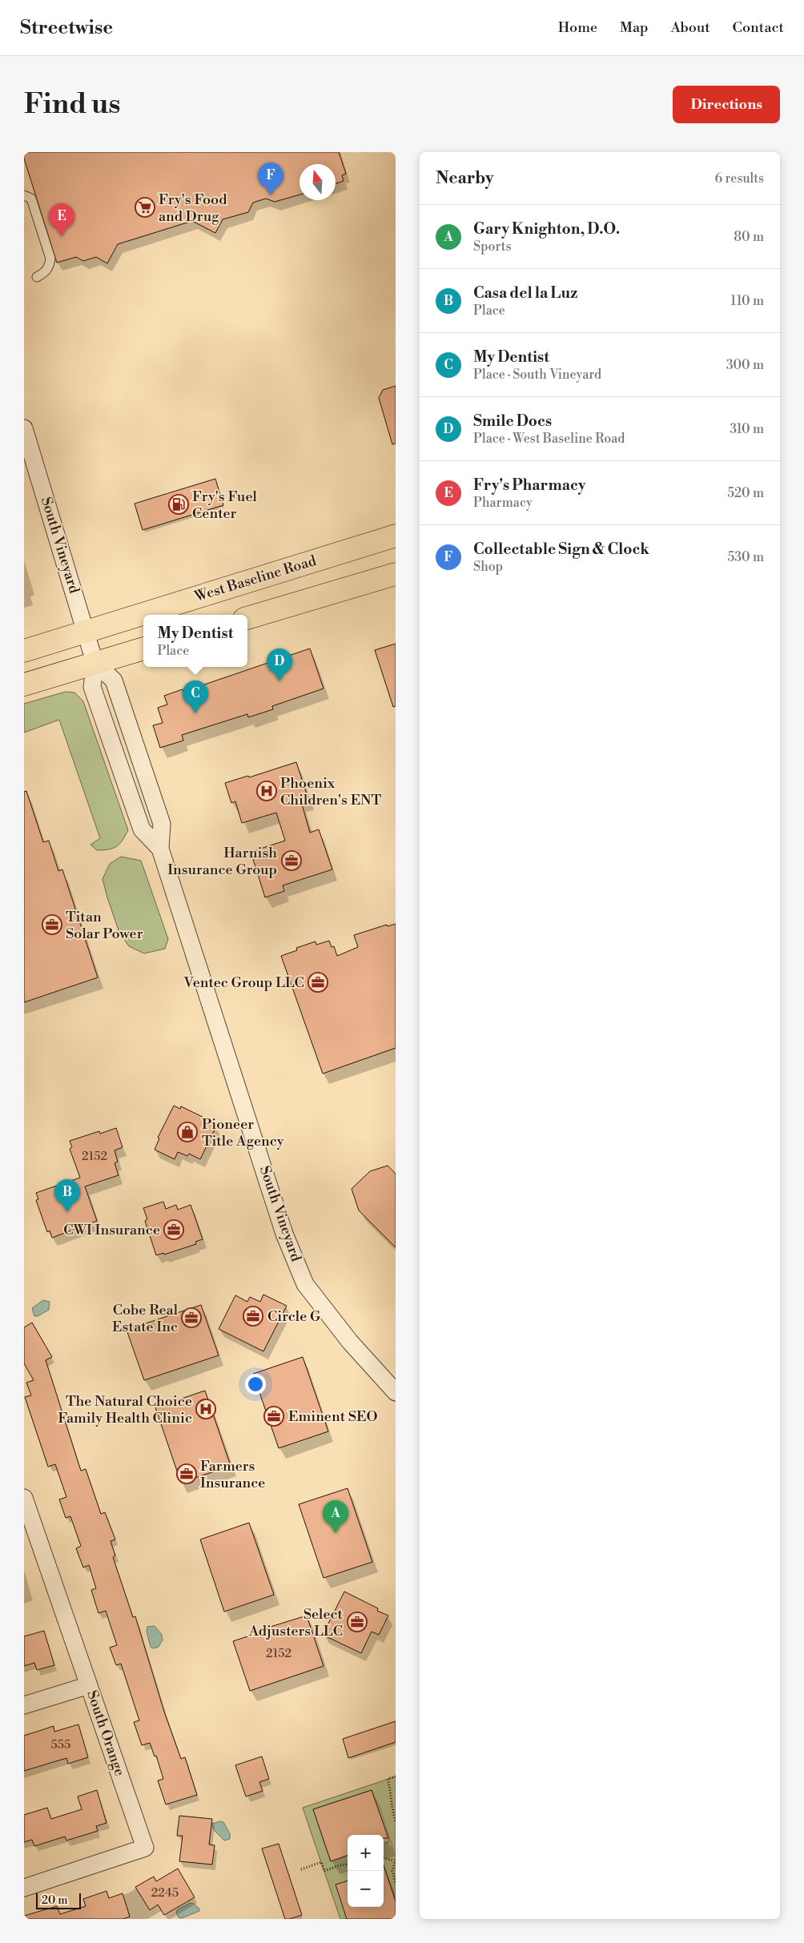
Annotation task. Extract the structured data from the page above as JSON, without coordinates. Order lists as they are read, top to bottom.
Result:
{
  "streets": {
    "main road": ["West Baseline Road"],
    "street": ["South Vineyard", "South Orange"]
  },
  "crossings": [
    ["South Vineyard", "West Baseline Road"]
  ],
  "places": {
    "supermarket": ["Fry's Food and Drug"],
    "fuel station": ["Fry's Fuel Center"],
    "hospital": ["Phoenix Children's ENT", "The Natural Choice Family Health Clinic"],
    "office": [
      "Harnish Insurance Group",
      "Titan Solar Power",
      "Ventec Group LLC",
      "CWI Insurance",
      "Circle G",
      "Cobe Real Estate Inc",
      "Eminent SEO",
      "Farmers Insurance",
      "Select Adjusters LLC"
    ],
    "shop": ["Pioneer Title Agency"]
  },
  "house_numbers": [
    "2152",
    "2152",
    "555",
    "2245"
  ],
  "scale_bar": "20 m",
  "north": "top",
  "page": {
    "header": "Streetwise",
    "nav": [
      "Home",
      "Map",
      "About",
      "Contact"
    ],
    "buttons": "Directions",
    "title": "Find us",
    "heading": ["Nearby", "6 results"],
    "pins": [
      "F",
      "E",
      "D",
      "C",
      "B",
      "A"
    ],
    "list": [
      {
        "mark": "A",
        "name": "Gary Knighton, D.O.",
        "note": "Sports",
        "value": "80 m"
      },
      {
        "mark": "B",
        "name": "Casa del la Luz",
        "note": "Place",
        "value": "110 m"
      },
      {
        "mark": "C",
        "name": "My Dentist",
        "note": "Place · South Vineyard",
        "value": "300 m"
      },
      {
        "mark": "D",
        "name": "Smile Docs",
        "note": "Place · West Baseline Road",
        "value": "310 m"
      },
      {
        "mark": "E",
        "name": "Fry's Pharmacy",
        "note": "Pharmacy",
        "value": "520 m"
      },
      {
        "mark": "F",
        "name": "Collectable Sign & Clock",
        "note": "Shop",
        "value": "530 m"
      }
    ],
    "popup": ["My Dentist", "Place"],
    "map_buttons": ["+", "−"],
    "scale": "20 m"
  }
}
